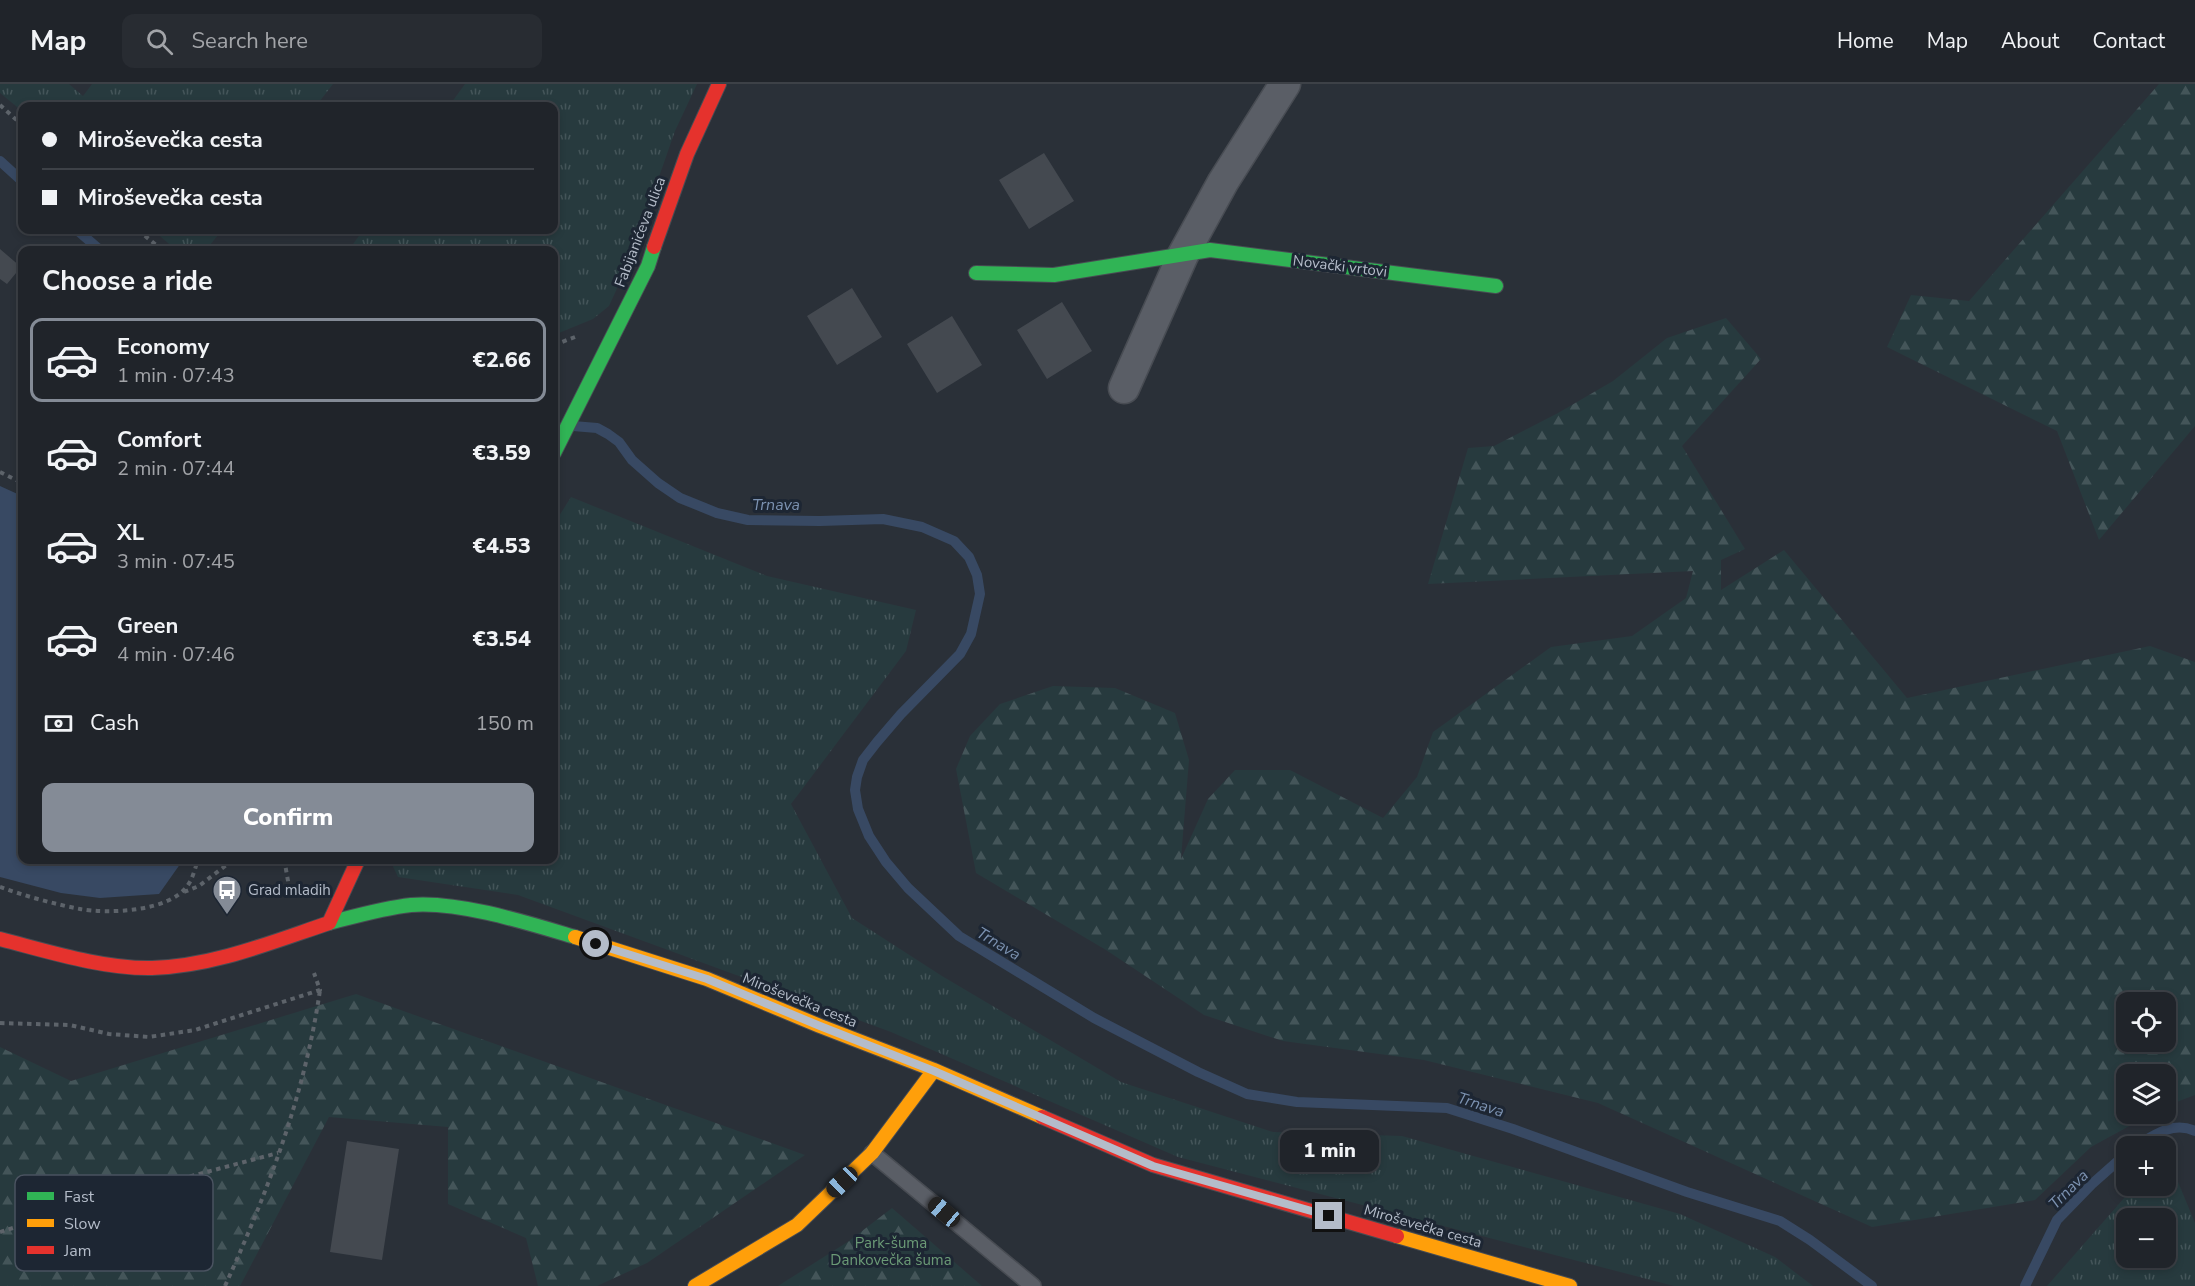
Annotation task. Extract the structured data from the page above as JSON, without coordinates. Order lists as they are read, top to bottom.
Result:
{
  "streets": {
    "main road": ["Fabijanićeva ulica", "Novački vrtovi", "Miroševečka cesta"]
  },
  "water": ["Trnava"],
  "parks": ["Park-šuma Dankovečka šuma"],
  "places": {
    "bus stop": ["Grad mladih"]
  },
  "legend": ["Fast", "Slow", "Jam"],
  "page": {
    "header": "Map",
    "search": "Search here",
    "nav": [
      "Home",
      "Map",
      "About",
      "Contact"
    ],
    "banner": ["Miroševečka cesta", "Miroševečka cesta"],
    "heading": "Choose a ride",
    "list": [
      {
        "name": "Economy",
        "note": "1 min · 07:43",
        "value": "€2.66"
      },
      {
        "name": "Comfort",
        "note": "2 min · 07:44",
        "value": "€3.59"
      },
      {
        "name": "XL",
        "note": "3 min · 07:45",
        "value": "€4.53"
      },
      {
        "name": "Green",
        "note": "4 min · 07:46",
        "value": "€3.54"
      }
    ],
    "pay": ["Cash", "150 m"],
    "buttons": "Confirm",
    "map_buttons": ["+", "−"],
    "bubble": "1 min"
  }
}
